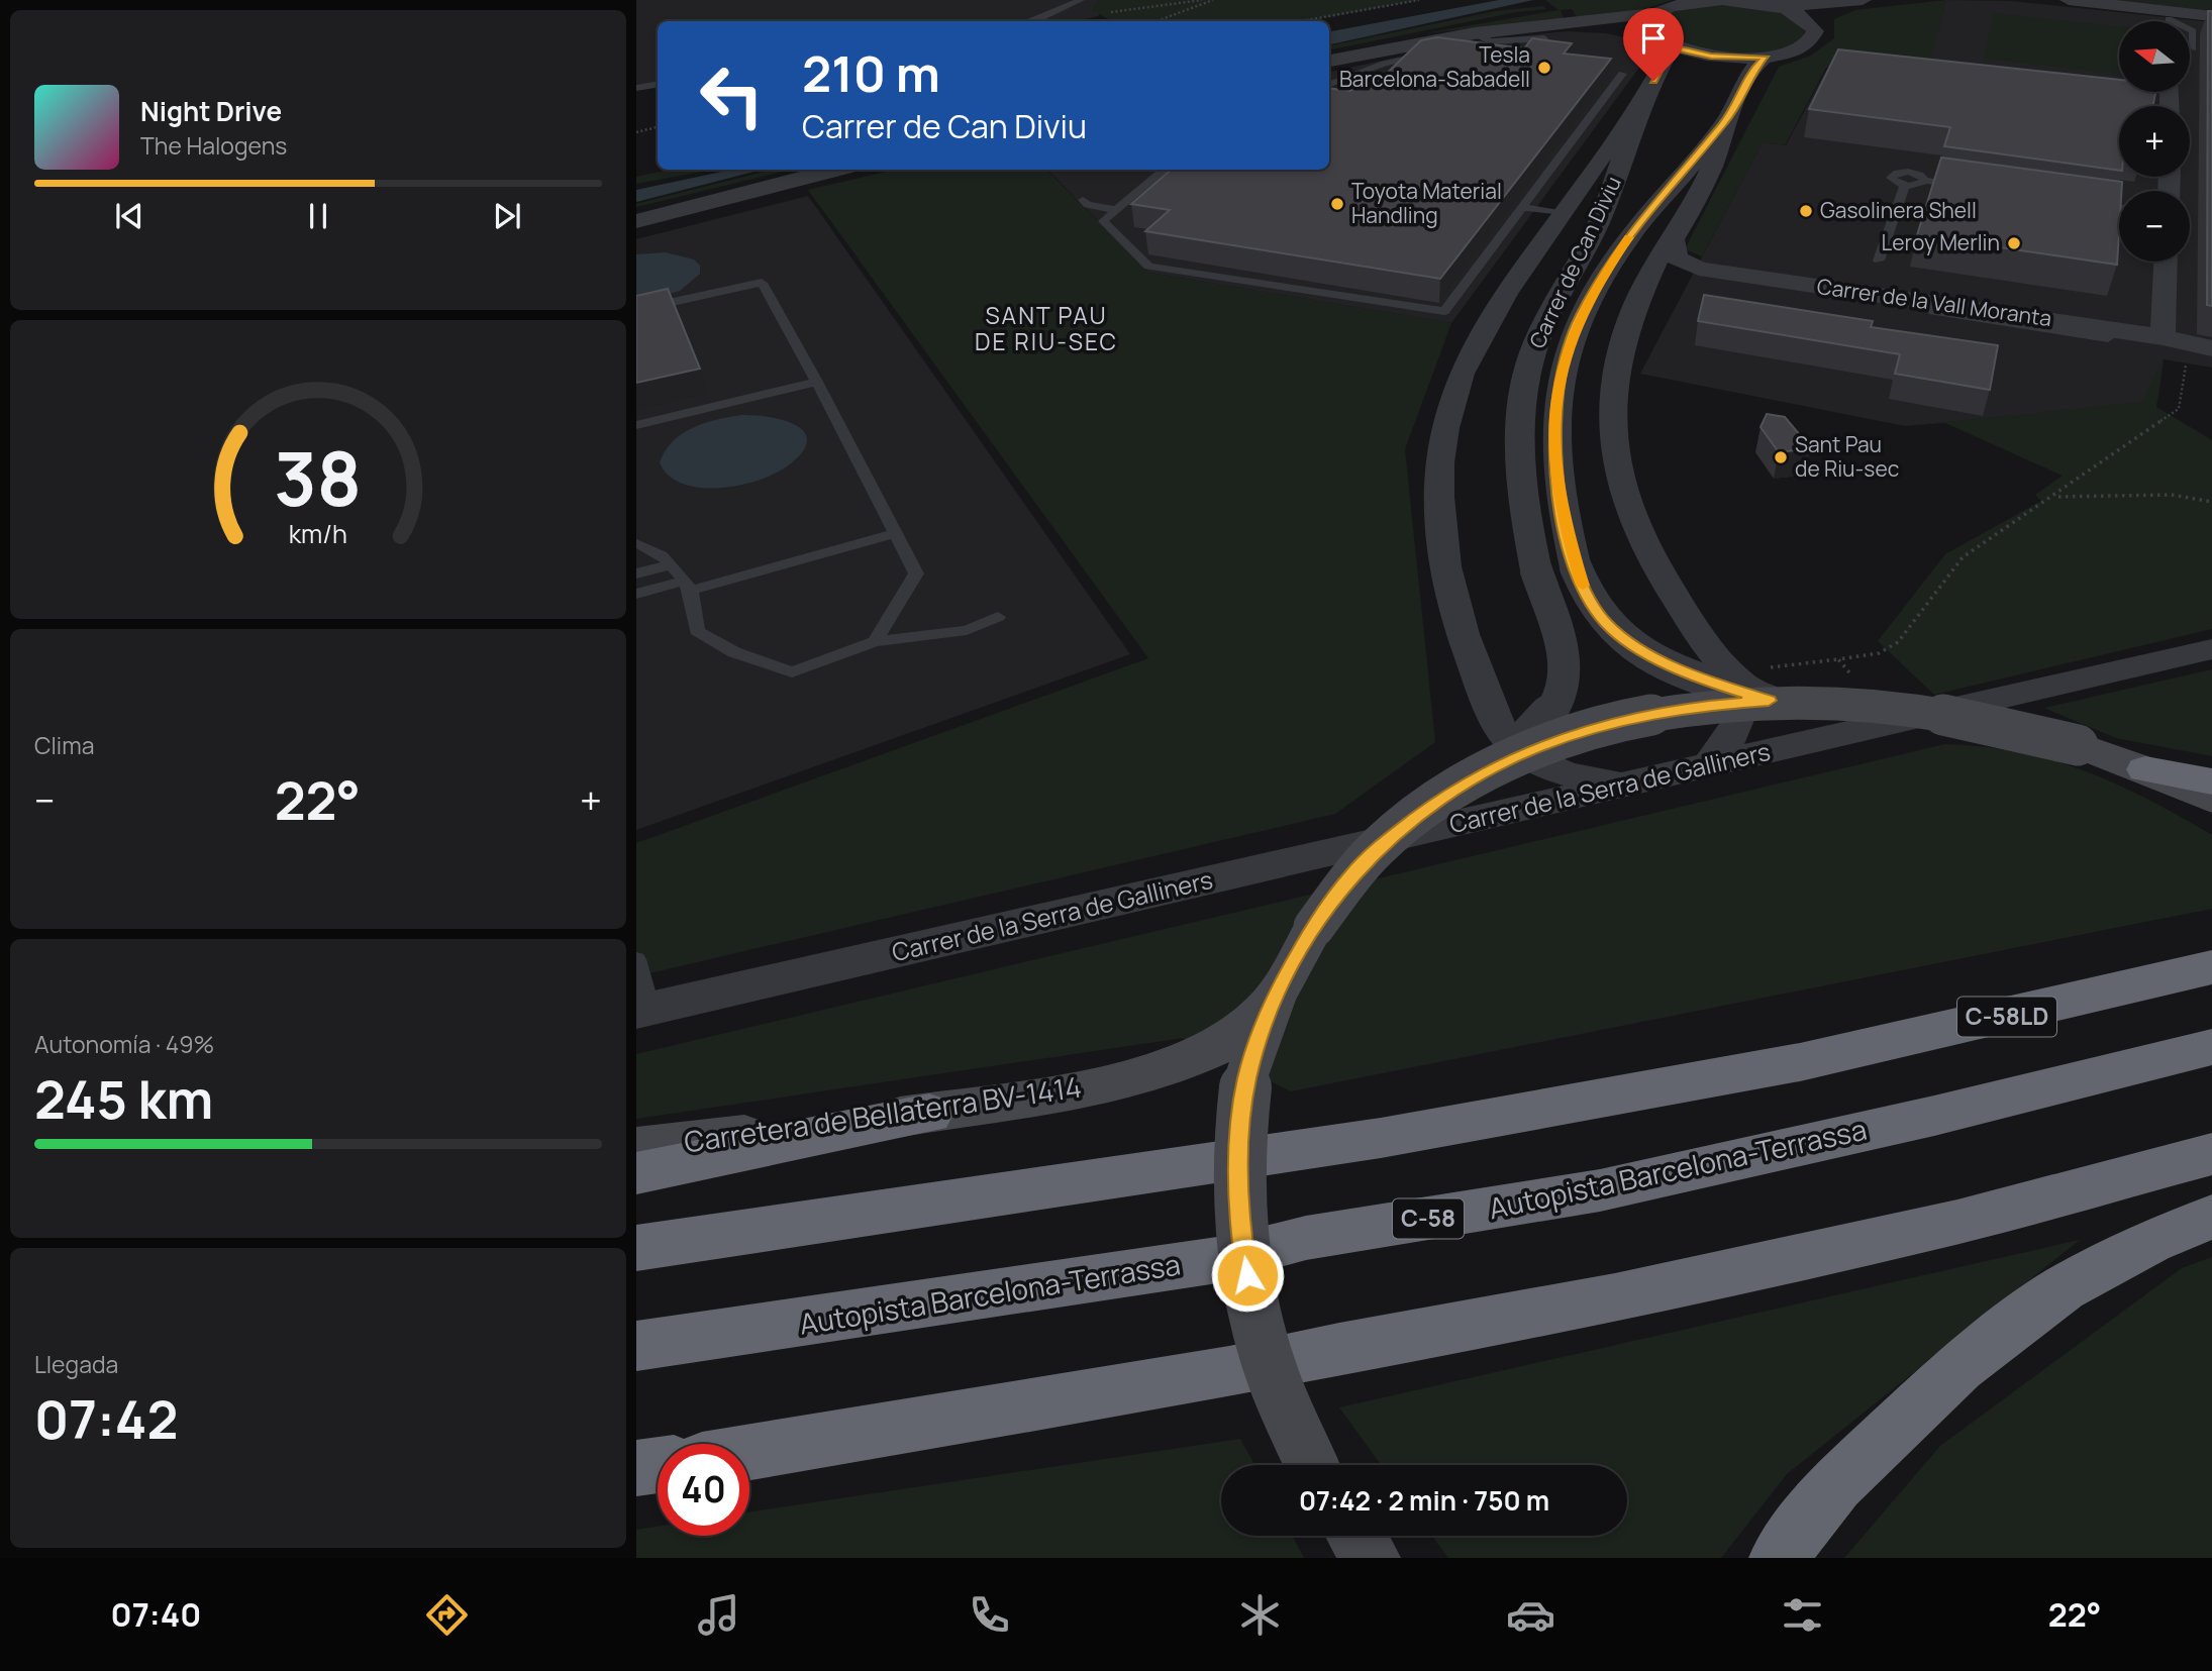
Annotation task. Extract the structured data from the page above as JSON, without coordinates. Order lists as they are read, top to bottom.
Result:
{
  "streets": {
    "highway": ["C-58LD", "Autopista Barcelona-Terrassa", "C-58"],
    "street": [
      "Carrer de Can Diviu",
      "Carrer de la Vall Moranta",
      "Carrer de la Serra de Galliners",
      "Carretera de Bellaterra BV-1414"
    ]
  },
  "crossings": [
    ["Carrer de Can Diviu", "Carrer de la Vall Moranta"],
    ["Carrer de Can Diviu", "Carrer de la Serra de Galliners"]
  ],
  "districts": ["SANT PAU DE RIU-SEC"],
  "places": [
    "Tesla Barcelona-Sabadell",
    "Toyota Material Handling",
    "Gasolinera Shell",
    "Leroy Merlin",
    "Sant Pau de Riu-sec"
  ],
  "north": "left",
  "page": {
    "map_buttons": ["+", "−"],
    "turn": ["210 m", "Carrer de Can Diviu"],
    "song": ["Night Drive", "The Halogens"],
    "tile": [
      "Clima",
      ["Autonomía · 49%", "245 km"],
      ["Llegada", "07:42"]
    ],
    "heat": ["−", "22°", "+"],
    "limit": "40",
    "trip": "07:42 · 2 min · 750 m",
    "tabs": ["07:40", "22°"],
    "gauge": ["38", "km/h"]
  }
}
